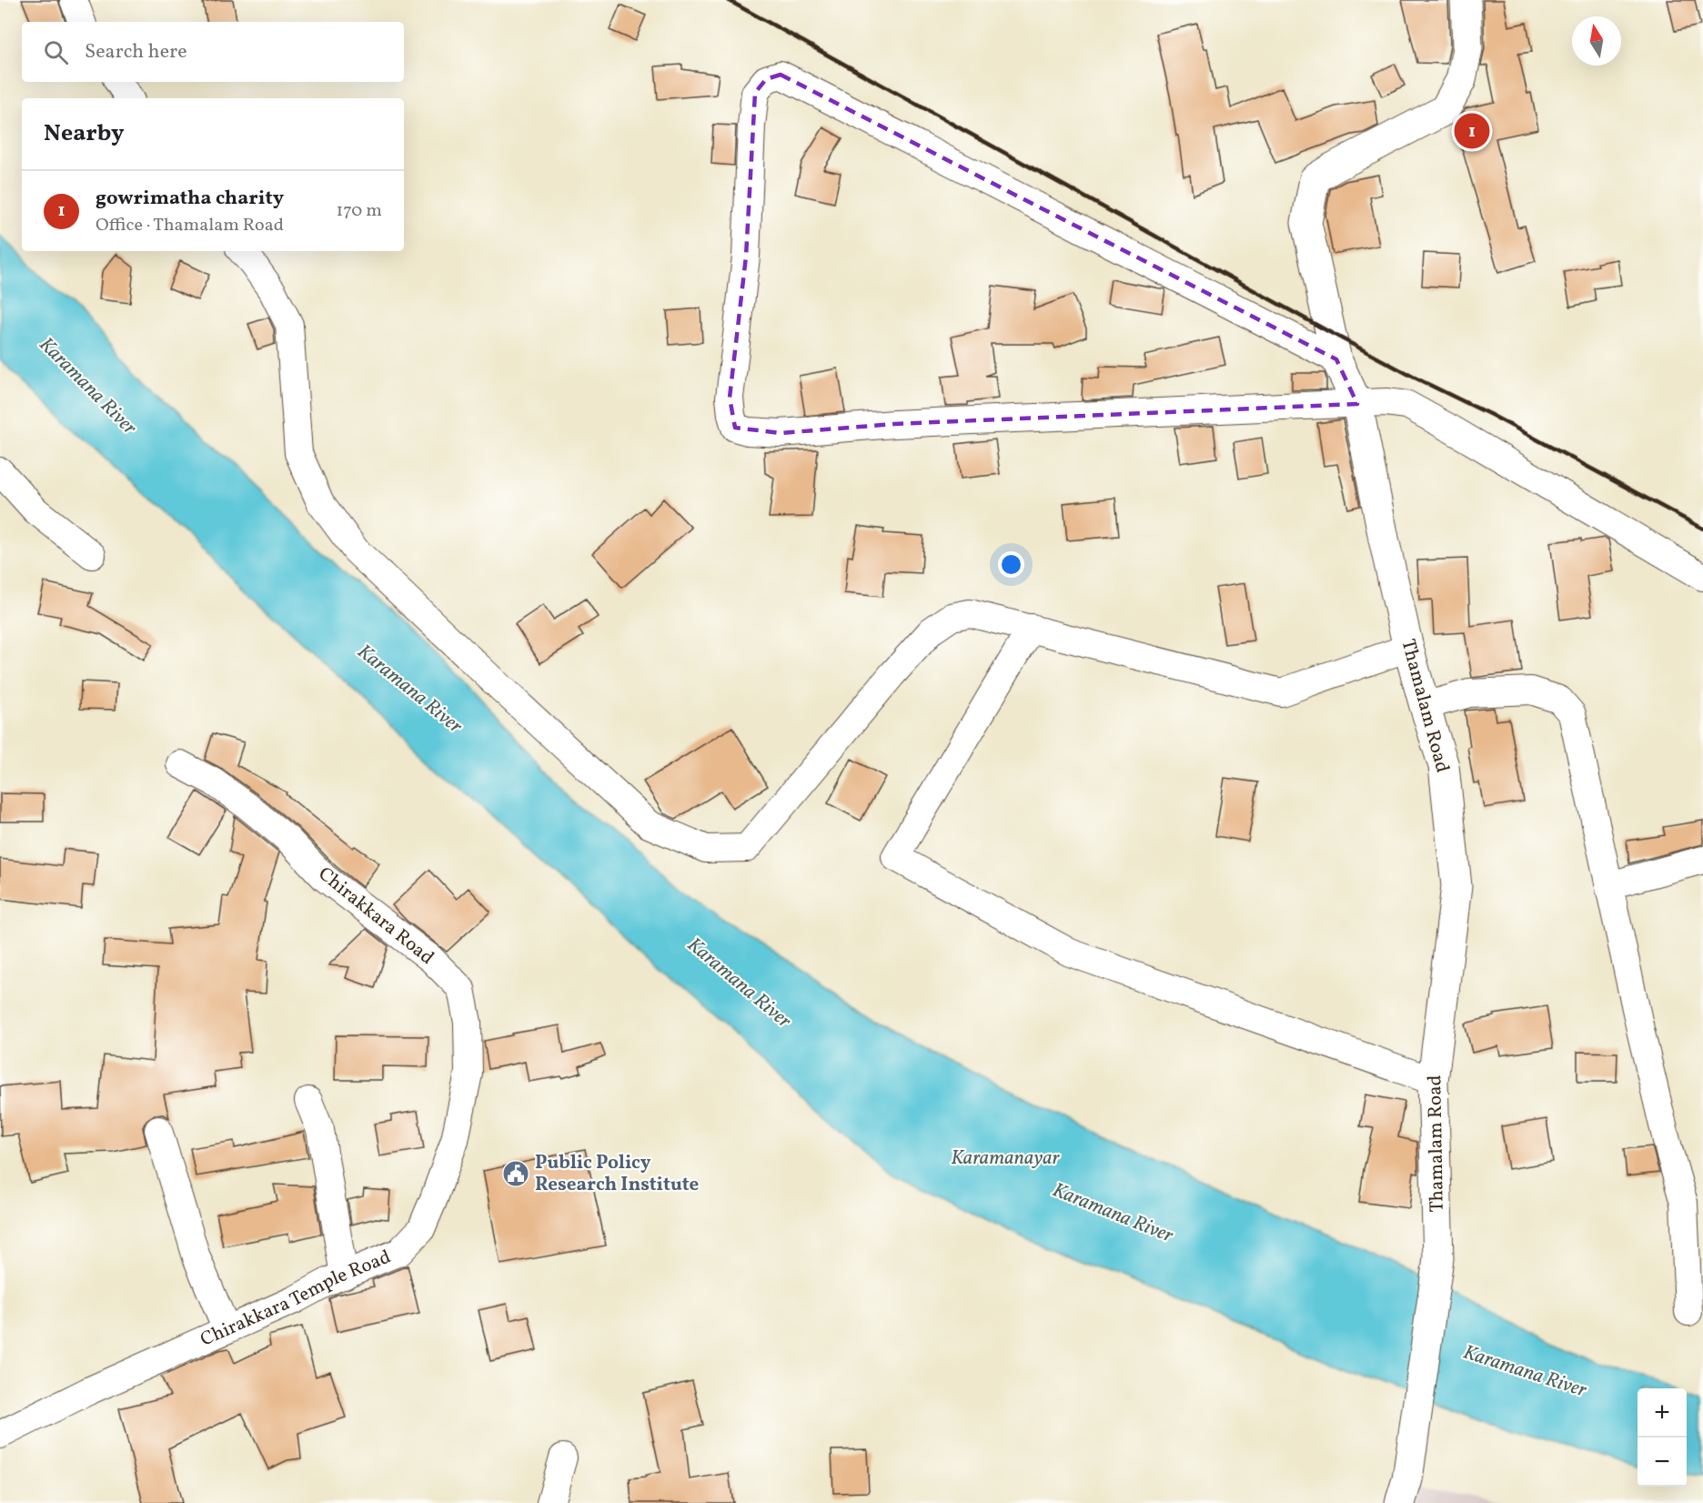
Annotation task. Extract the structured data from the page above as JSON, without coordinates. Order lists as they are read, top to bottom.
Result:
{
  "streets": {
    "street": ["Thamalam Road", "Chirakkara Road", "Chirakkara Temple Road"]
  },
  "crossings": [
    ["Chirakkara Road", "Chirakkara Temple Road"]
  ],
  "water": ["Karamana River", "Karamanayar"],
  "places": {
    "public building": ["Public Policy Research Institute"]
  },
  "north": "top",
  "page": {
    "search": "Search here",
    "heading": "Nearby",
    "pins": "1",
    "list": [
      {
        "mark": "1",
        "name": "gowrimatha charity",
        "note": "Office · Thamalam Road",
        "value": "170 m"
      }
    ],
    "map_buttons": ["+", "−"]
  }
}
